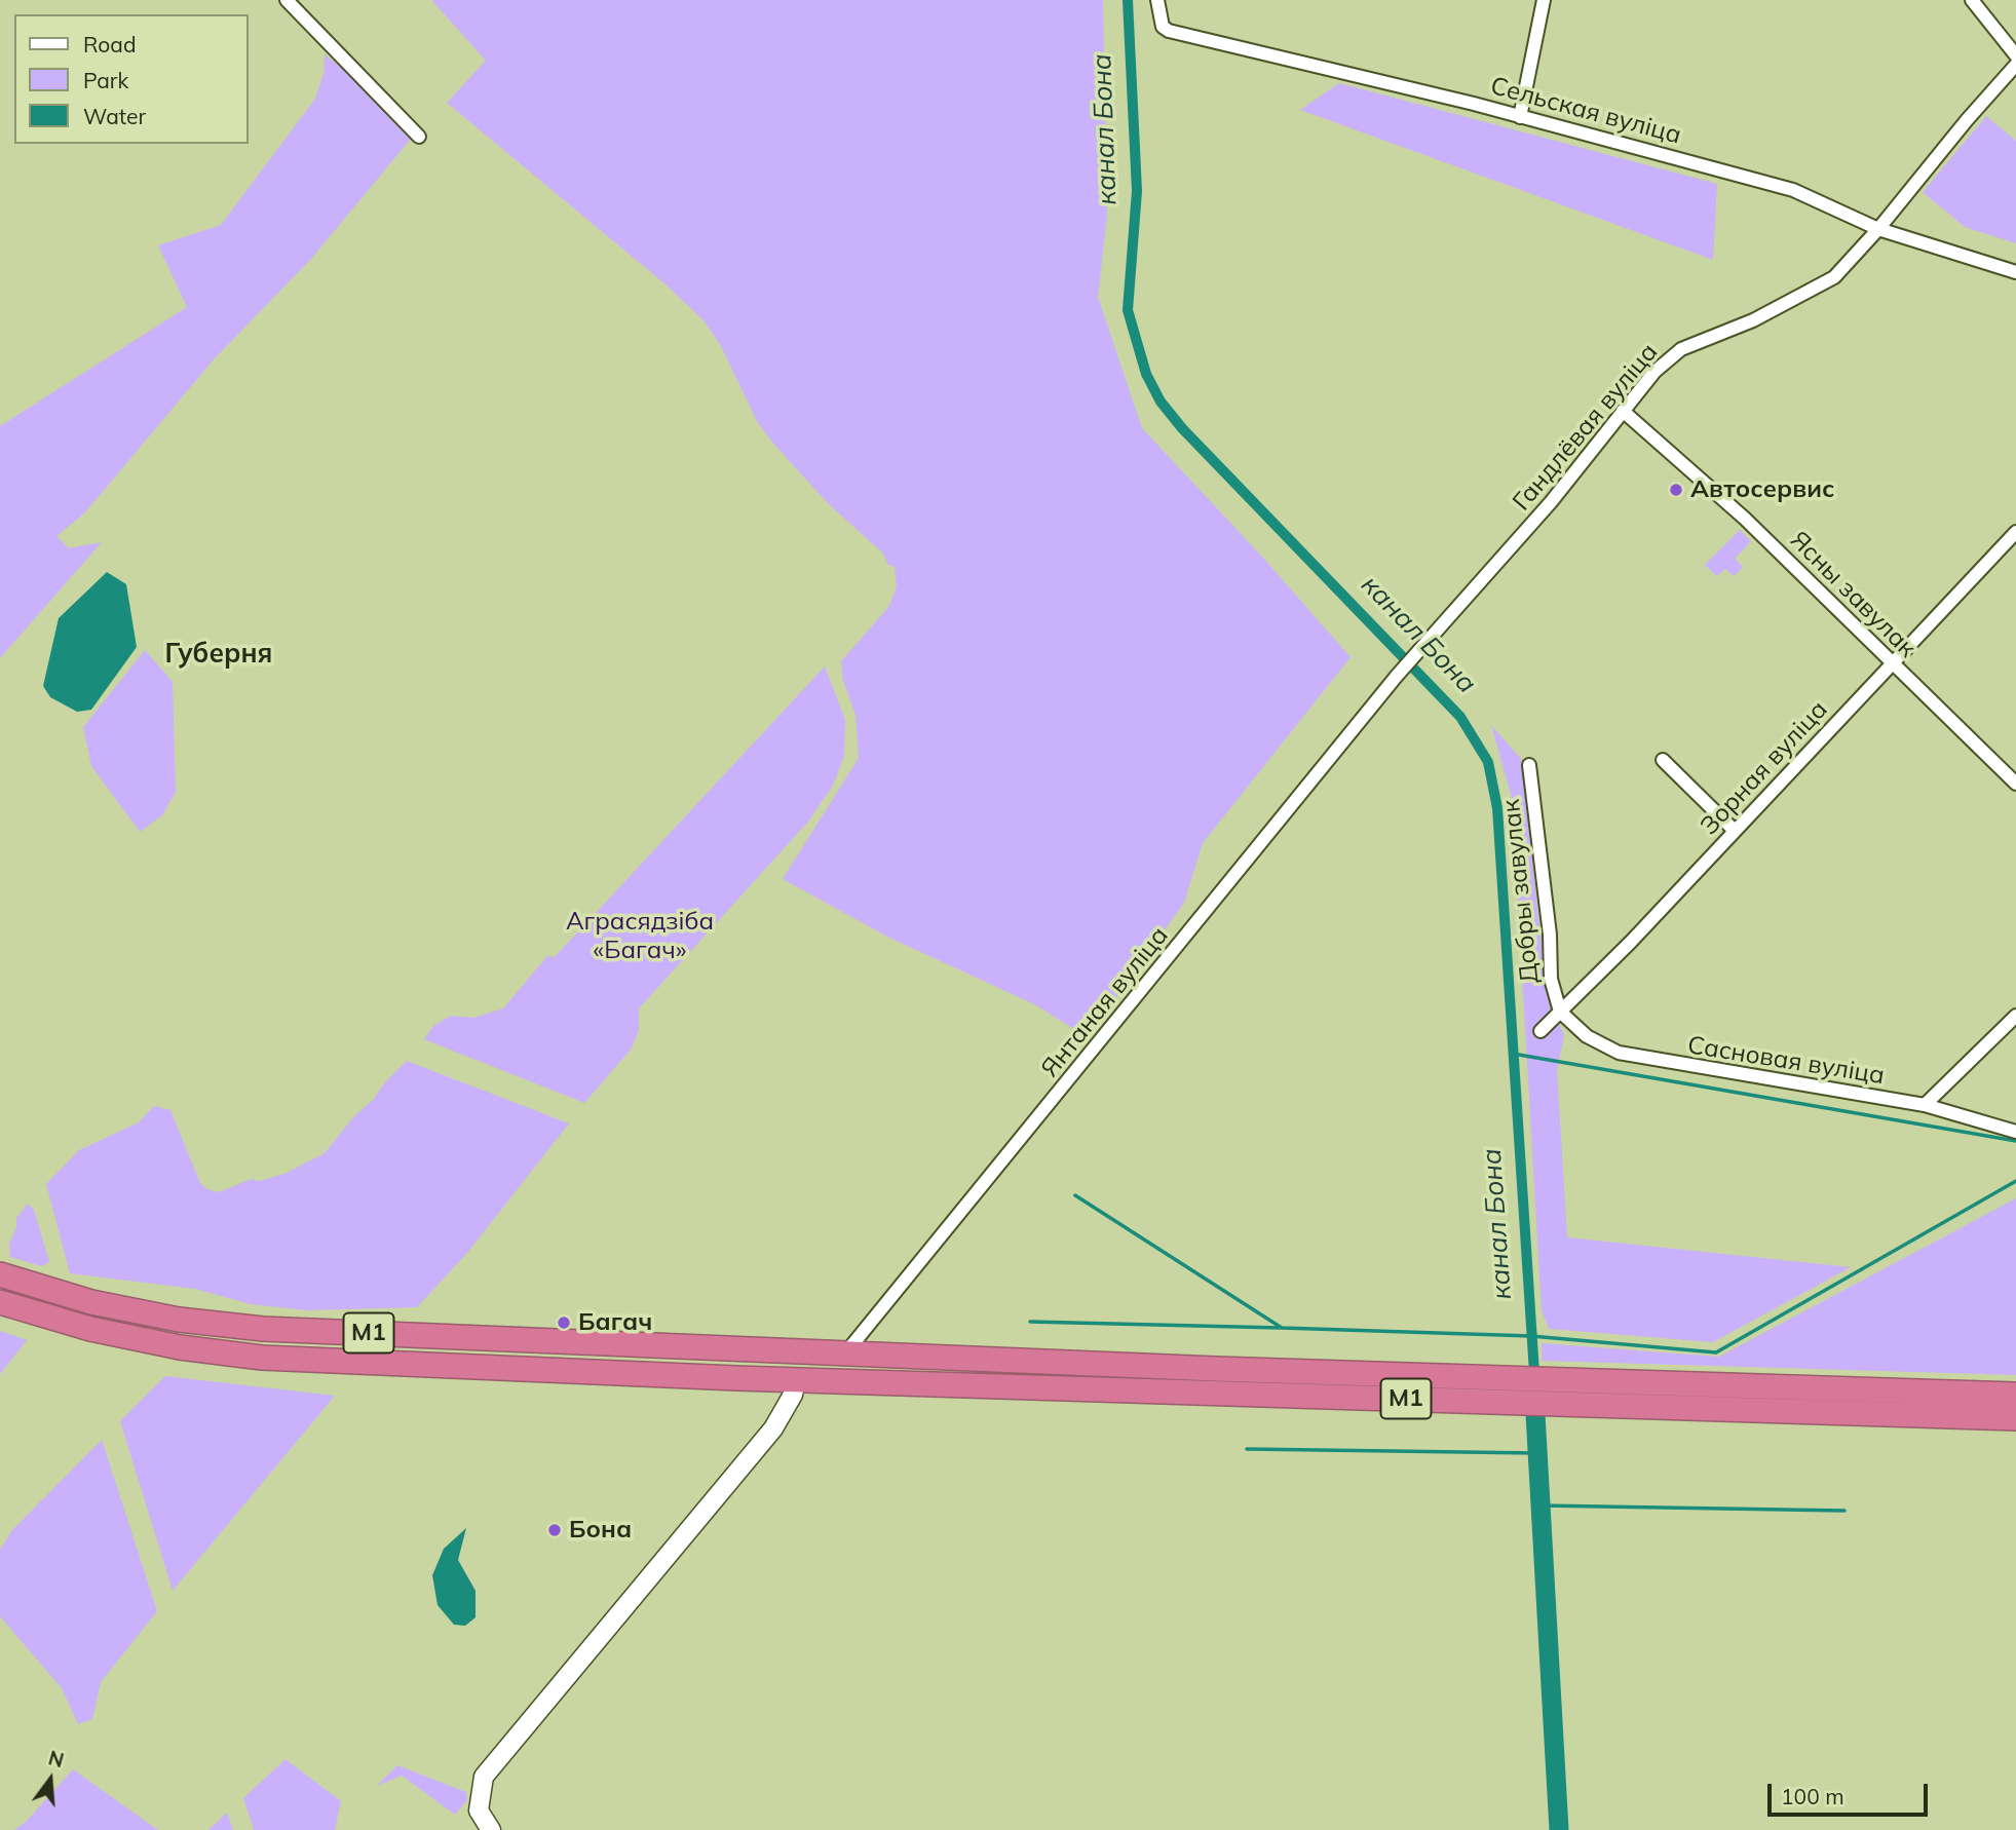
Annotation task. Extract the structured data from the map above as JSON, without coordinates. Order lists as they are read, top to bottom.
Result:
{
  "streets": {
    "highway": ["М1"],
    "street": [
      "Сельская вуліца",
      "Гандлёвая вуліца",
      "Ясны завулак",
      "Зорная вуліца",
      "Добры завулак",
      "Янтаная вуліца",
      "Сасновая вуліца"
    ]
  },
  "crossings": [
    ["Сельская вуліца", "Гандлёвая вуліца"],
    ["Гандлёвая вуліца", "Ясны завулак"],
    ["Гандлёвая вуліца", "Янтаная вуліца"],
    ["Ясны завулак", "Зорная вуліца"],
    ["Зорная вуліца", "Добры завулак"],
    ["Зорная вуліца", "Сасновая вуліца"],
    ["Добры завулак", "Сасновая вуліца"],
    ["Янтаная вуліца", "М1"]
  ],
  "districts": ["Губерня"],
  "water": ["канал Бона"],
  "parks": ["Аграсядзіба «Багач»"],
  "places": ["Автосервис", "Багач", "Бона"],
  "legend": ["Road", "Park", "Water"],
  "scale_bar": "100 m",
  "north": "top"
}
